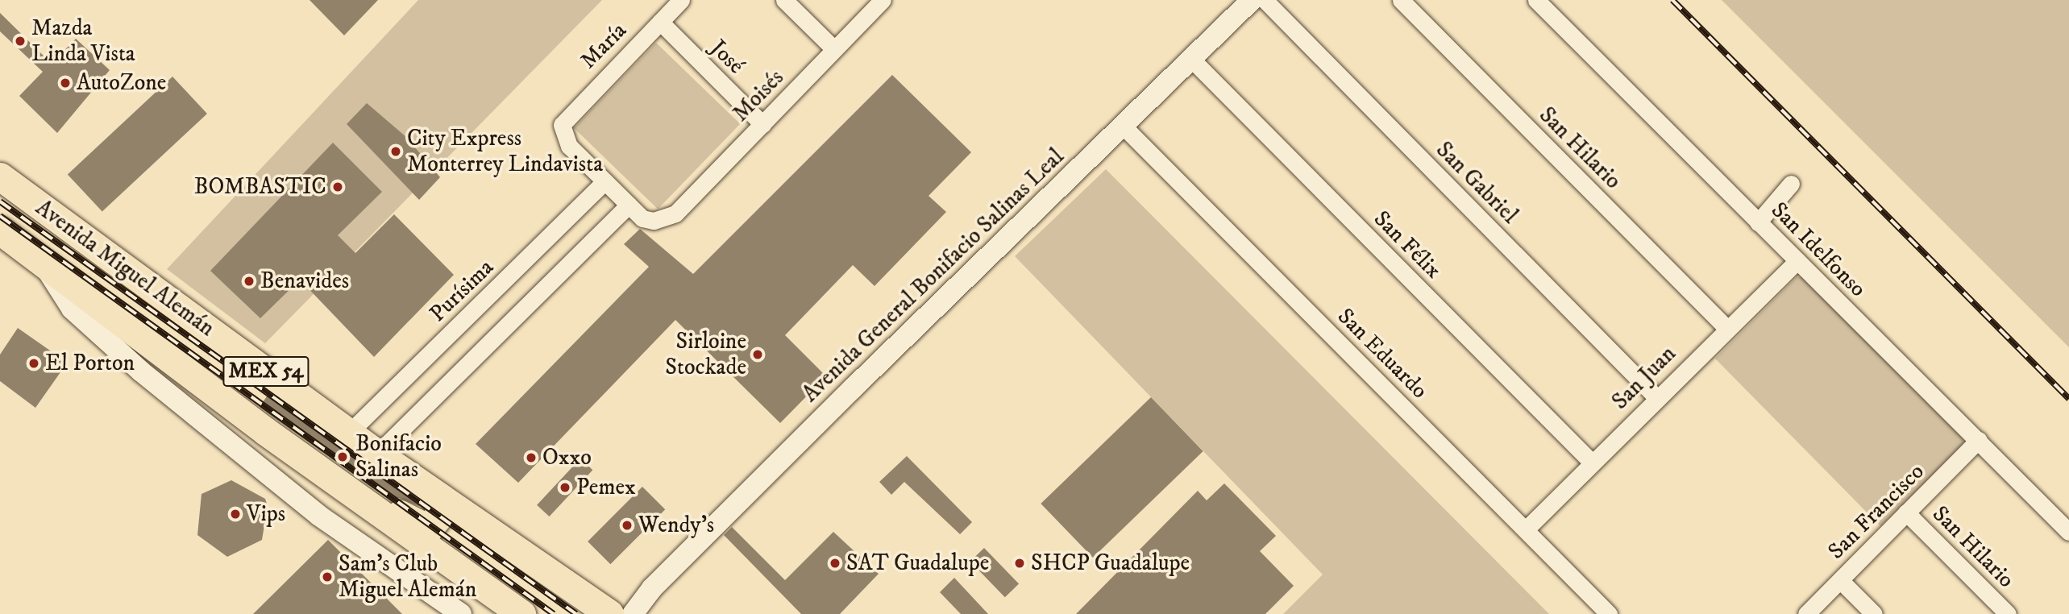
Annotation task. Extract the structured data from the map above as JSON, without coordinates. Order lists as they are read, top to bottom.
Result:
{
  "streets": {
    "highway": ["Avenida Miguel Alemán", "MEX 54"],
    "street": [
      "María",
      "José",
      "Moisés",
      "San Hilario",
      "San Gabriel",
      "San Félix",
      "San Idelfonso",
      "Avenida General Bonifacio Salinas Leal",
      "Purísima",
      "San Eduardo",
      "San Juan",
      "San Francisco"
    ]
  },
  "crossings": [
    ["María", "José"],
    ["María", "Purísima"],
    ["José", "Moisés"],
    ["San Hilario", "San Juan"],
    ["San Hilario", "San Francisco"],
    ["San Gabriel", "San Juan"],
    ["San Félix", "Avenida General Bonifacio Salinas Leal"],
    ["San Félix", "San Juan"],
    ["San Idelfonso", "San Juan"],
    ["San Idelfonso", "San Francisco"],
    ["Avenida Miguel Alemán", "Avenida General Bonifacio Salinas Leal"],
    ["Avenida Miguel Alemán", "Purísima"],
    ["Avenida General Bonifacio Salinas Leal", "San Eduardo"],
    ["San Eduardo", "San Juan"]
  ],
  "places": [
    "Mazda Linda Vista",
    "AutoZone",
    "City Express Monterrey Lindavista",
    "BOMBASTIC",
    "Benavides",
    "Sirloine Stockade",
    "El Porton",
    "Bonifacio Salinas",
    "Oxxo",
    "Pemex",
    "Vips",
    "Wendy's",
    "SAT Guadalupe",
    "SHCP Guadalupe",
    "Sam's Club Miguel Alemán"
  ]
}
